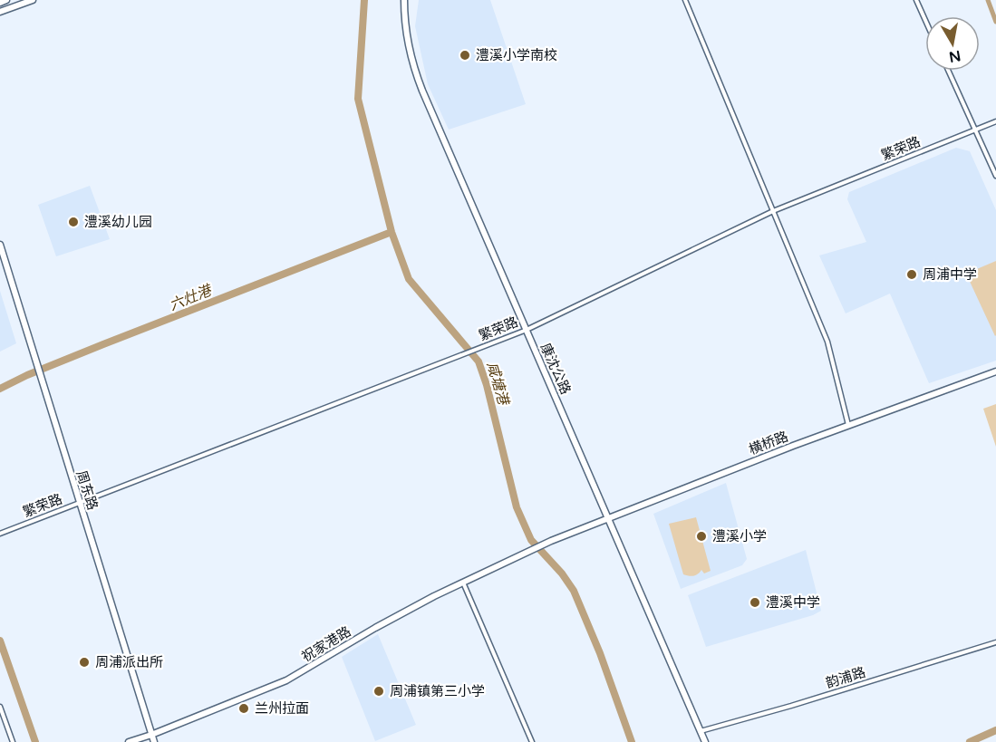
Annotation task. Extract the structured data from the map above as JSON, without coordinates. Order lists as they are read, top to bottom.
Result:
{
  "streets": {
    "street": [
      "繁荣路",
      "康沈公路",
      "横桥路",
      "周东路",
      "祝家港路",
      "韵浦路"
    ]
  },
  "crossings": [
    ["繁荣路", "康沈公路"],
    ["繁荣路", "周东路"],
    ["康沈公路", "横桥路"],
    ["康沈公路", "韵浦路"],
    ["横桥路", "祝家港路"],
    ["周东路", "祝家港路"]
  ],
  "water": ["六灶港", "咸塘港"],
  "places": [
    "澧溪小学南校",
    "澧溪幼儿园",
    "周浦中学",
    "澧溪小学",
    "澧溪中学",
    "周浦派出所",
    "周浦镇第三小学",
    "兰州拉面"
  ],
  "north": "bottom"
}
